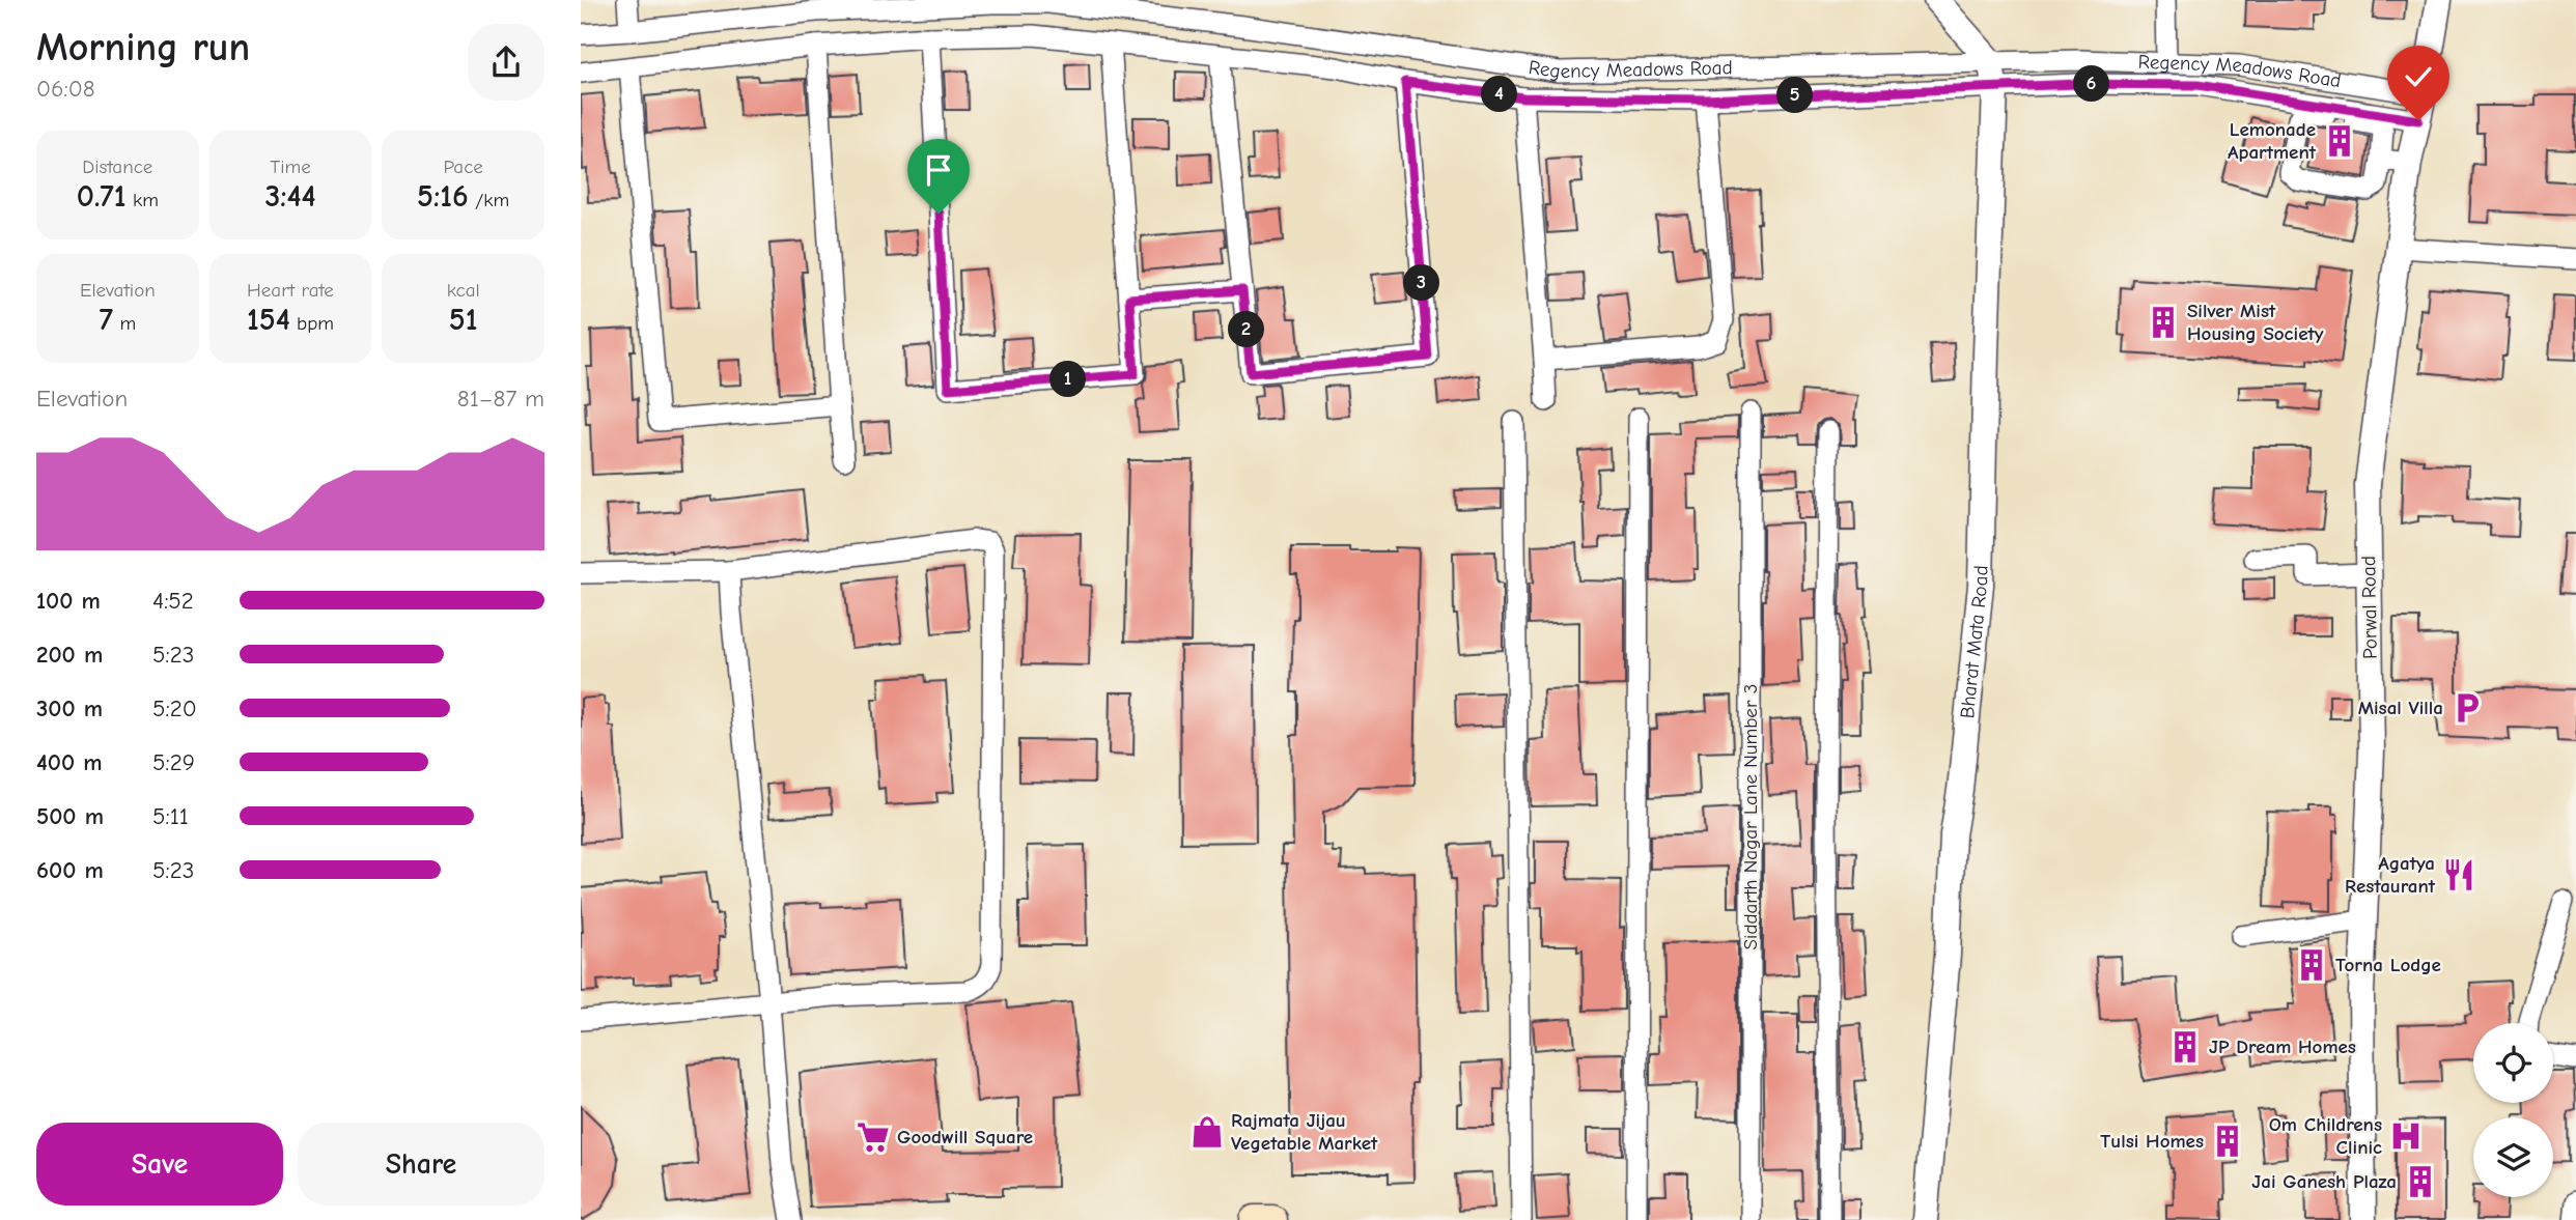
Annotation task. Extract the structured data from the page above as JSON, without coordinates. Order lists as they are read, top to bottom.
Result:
{
  "streets": {
    "street": [
      "Regency Meadows Road",
      "Porwal Road",
      "Bharat Mata Road",
      "Siddarth Nagar Lane Number 3"
    ]
  },
  "crossings": [
    ["Regency Meadows Road", "Porwal Road"],
    ["Regency Meadows Road", "Bharat Mata Road"]
  ],
  "places": {
    "building": [
      "Lemonade Apartment",
      "Silver Mist Housing Society",
      "Torna Lodge",
      "JP Dream Homes",
      "Tulsi Homes",
      "Jai Ganesh Plaza"
    ],
    "parking": ["Misal Villa"],
    "restaurant": ["Agatya Restaurant"],
    "shop": ["Rajmata Jijau Vegetable Market"],
    "hospital": ["Om Childrens Clinic"],
    "supermarket": ["Goodwill Square"]
  },
  "page": {
    "heading": ["Morning run", "06:08"],
    "pins": [
      "6",
      "4",
      "5",
      "3",
      "2",
      "1"
    ],
    "stats": [
      ["Distance", "0.71 km"],
      ["Time", "3:44"],
      ["Pace", "5:16 /km"],
      ["Elevation", "7 m"],
      ["Heart rate", "154 bpm"],
      ["kcal", "51"]
    ],
    "chart": ["Elevation", "81–87 m"],
    "list": [
      {
        "name": "100 m",
        "note": "4:52"
      },
      {
        "name": "200 m",
        "note": "5:23"
      },
      {
        "name": "300 m",
        "note": "5:20"
      },
      {
        "name": "400 m",
        "note": "5:29"
      },
      {
        "name": "500 m",
        "note": "5:11"
      },
      {
        "name": "600 m",
        "note": "5:23"
      }
    ],
    "buttons": ["Save", "Share"]
  }
}
